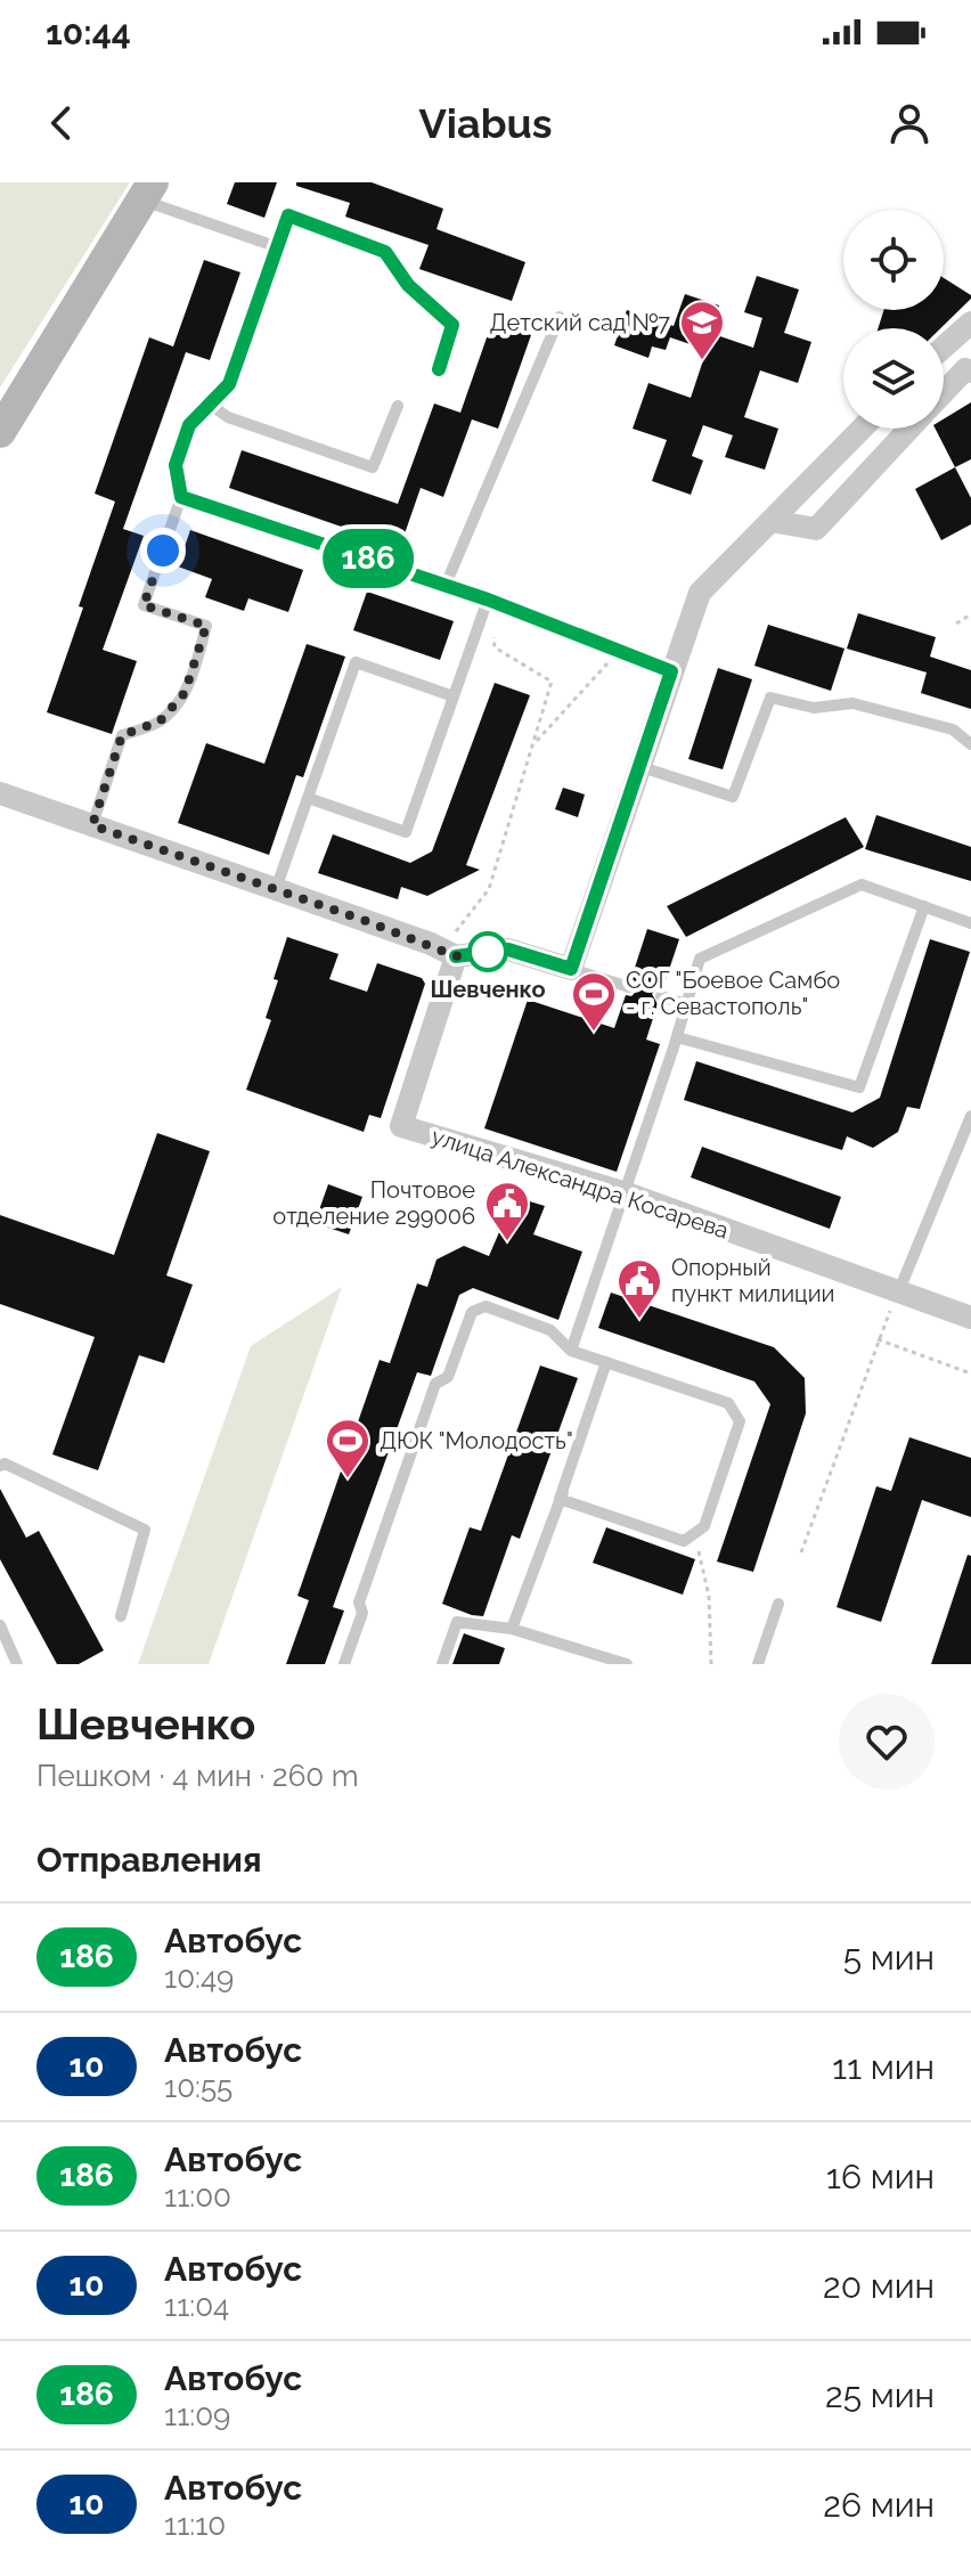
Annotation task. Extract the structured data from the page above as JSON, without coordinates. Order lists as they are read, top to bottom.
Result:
{
  "streets": {
    "street": ["улица Александра Косарева"]
  },
  "places": {
    "school or university": ["Детский сад №7"],
    "other": ["Шевченко"],
    "sports": ["СОГ \"Боевое Самбо - г. Севастополь\"", "ДЮК \"Молодость\""],
    "public building": ["Почтовое отделение 299006", "Опорный пункт милиции"]
  },
  "lines": ["bus line 186"],
  "page": {
    "status": "10:44",
    "header": "Viabus",
    "on_map": "186",
    "heading": [
      ["Шевченко", "Пешком · 4 мин · 260 m"],
      "Отправления"
    ],
    "list": [
      {
        "mark": "186",
        "name": "Автобус",
        "note": "10:49",
        "value": "5 мин"
      },
      {
        "mark": "10",
        "name": "Автобус",
        "note": "10:55",
        "value": "11 мин"
      },
      {
        "mark": "186",
        "name": "Автобус",
        "note": "11:00",
        "value": "16 мин"
      },
      {
        "mark": "10",
        "name": "Автобус",
        "note": "11:04",
        "value": "20 мин"
      },
      {
        "mark": "186",
        "name": "Автобус",
        "note": "11:09",
        "value": "25 мин"
      },
      {
        "mark": "10",
        "name": "Автобус",
        "note": "11:10",
        "value": "26 мин"
      }
    ]
  }
}
